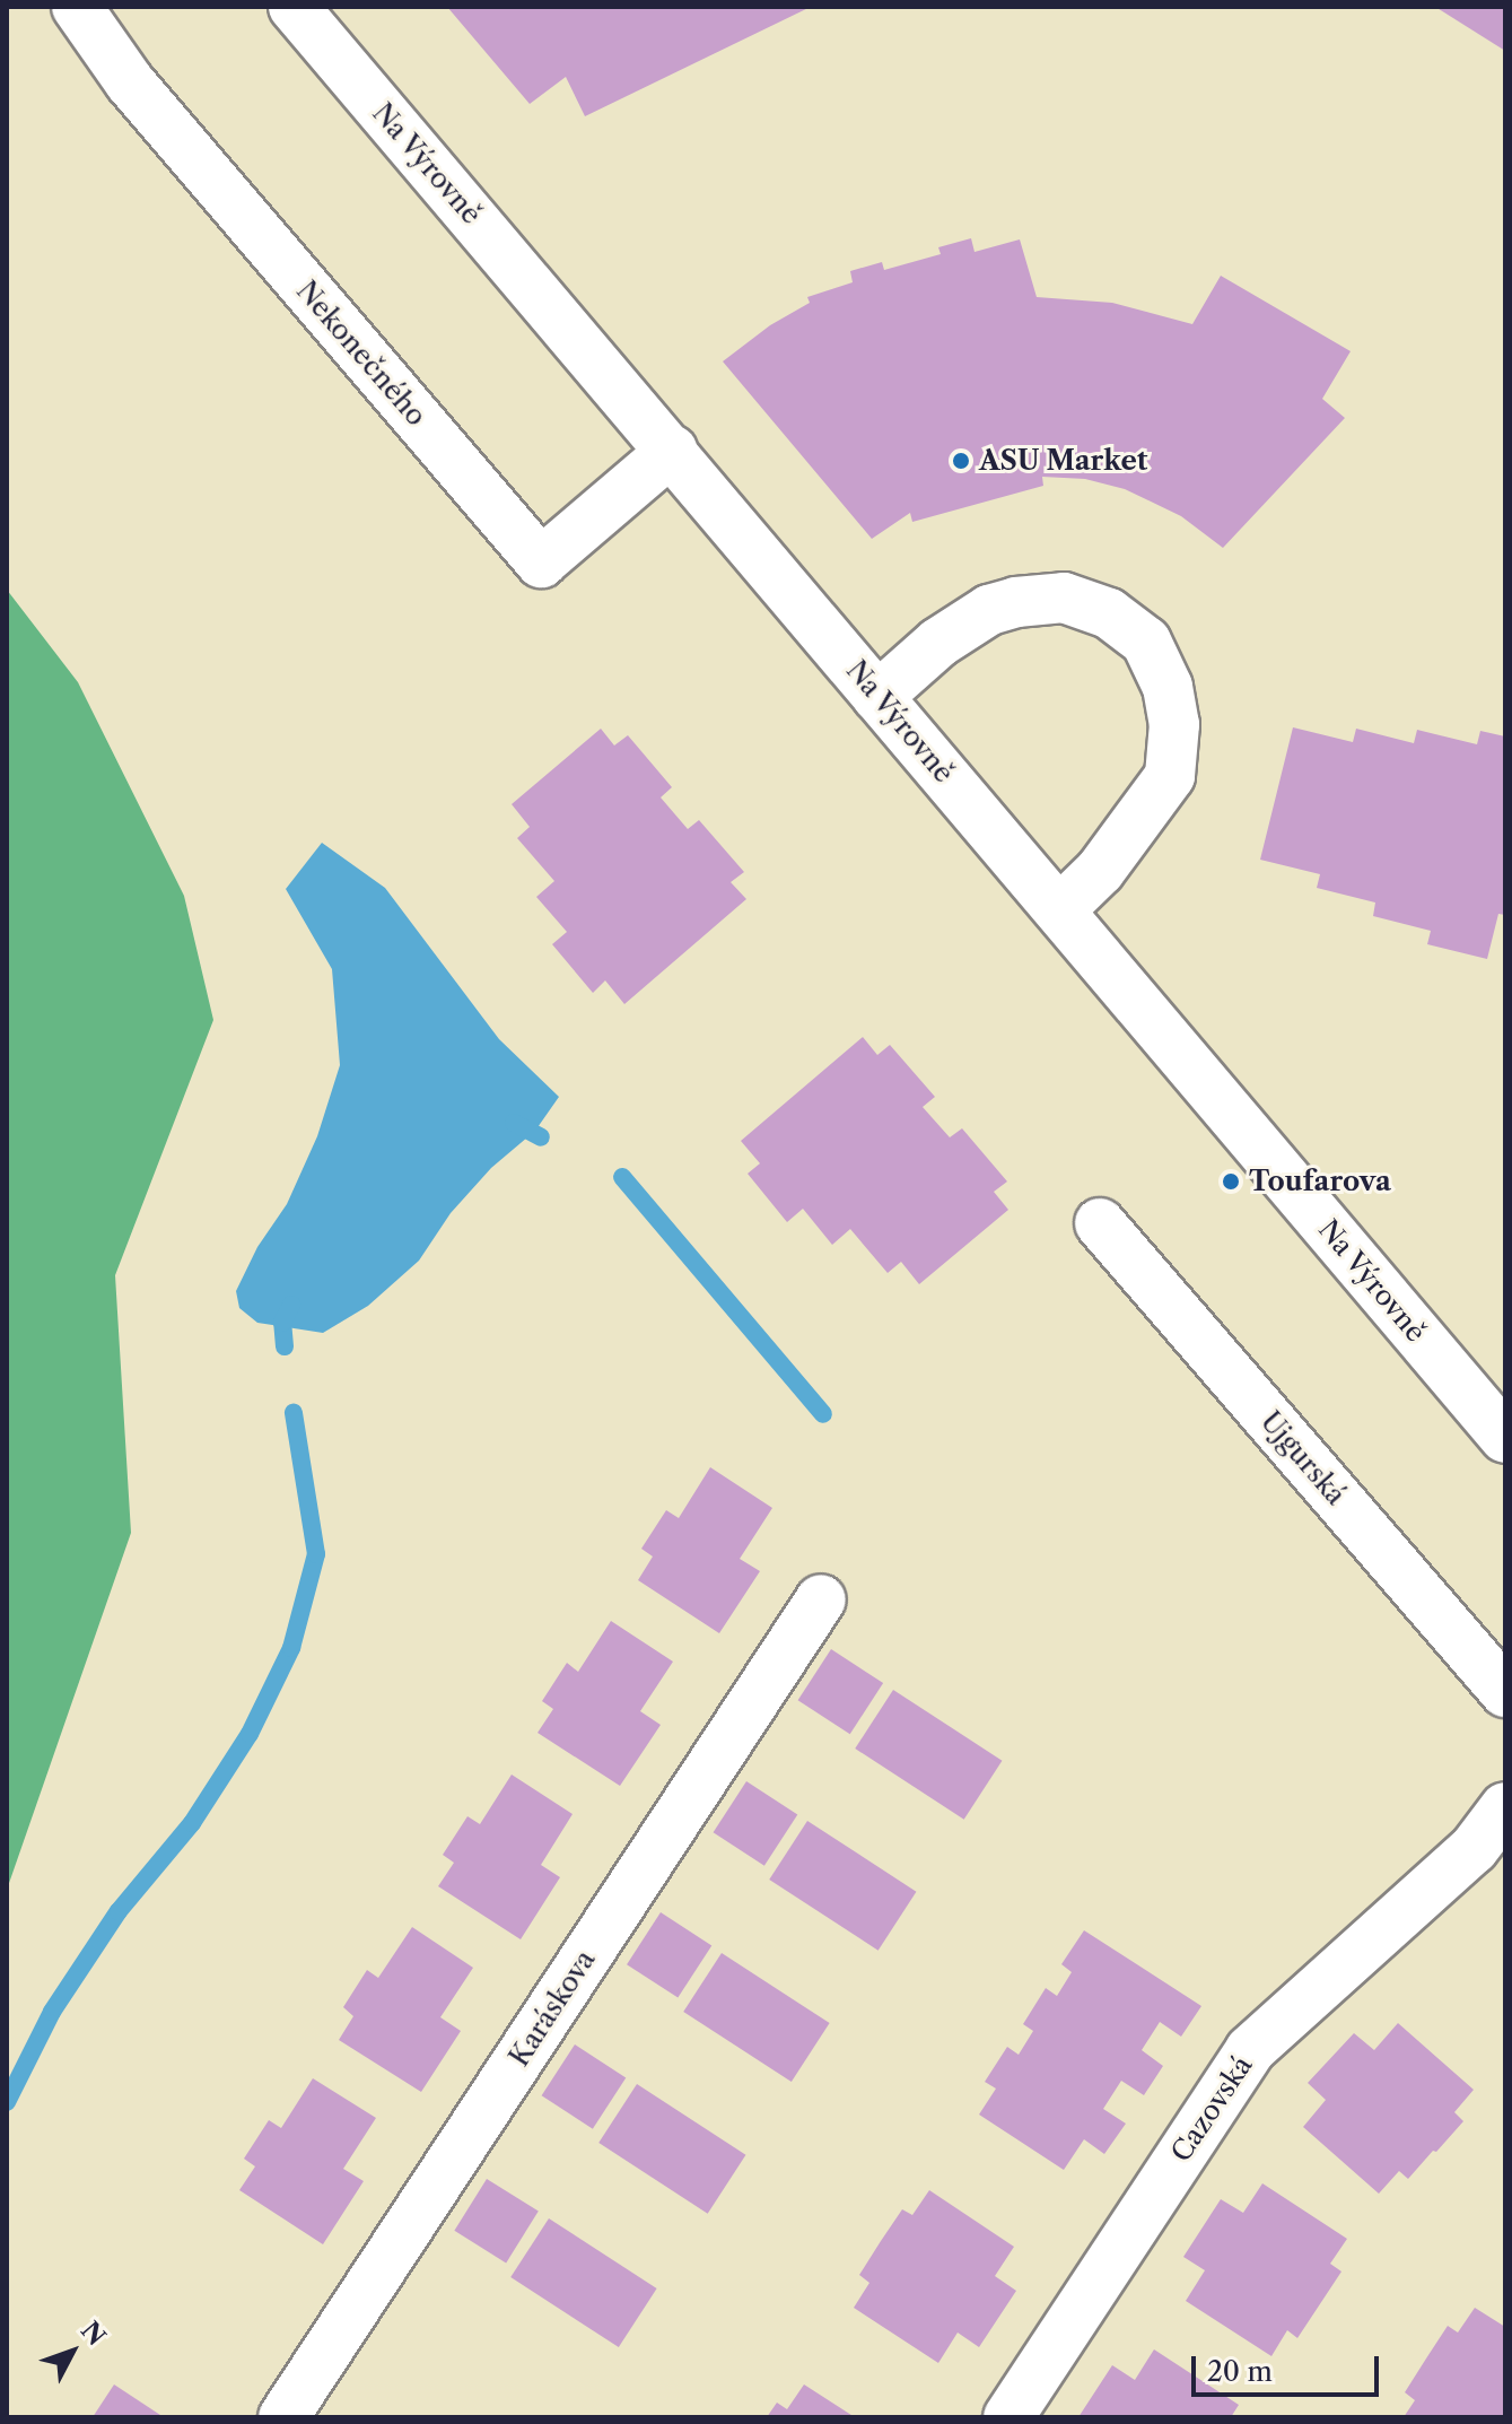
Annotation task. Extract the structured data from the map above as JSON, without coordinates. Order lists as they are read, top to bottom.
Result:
{
  "streets": {
    "street": [
      "Na Výrovně",
      "Nekonečného",
      "Ujgurská",
      "Karáskova",
      "Cazovská"
    ]
  },
  "crossings": [
    ["Na Výrovně", "Nekonečného"]
  ],
  "places": ["ASU Market", "Toufarova"],
  "scale_bar": "20 m",
  "north": "top right"
}
